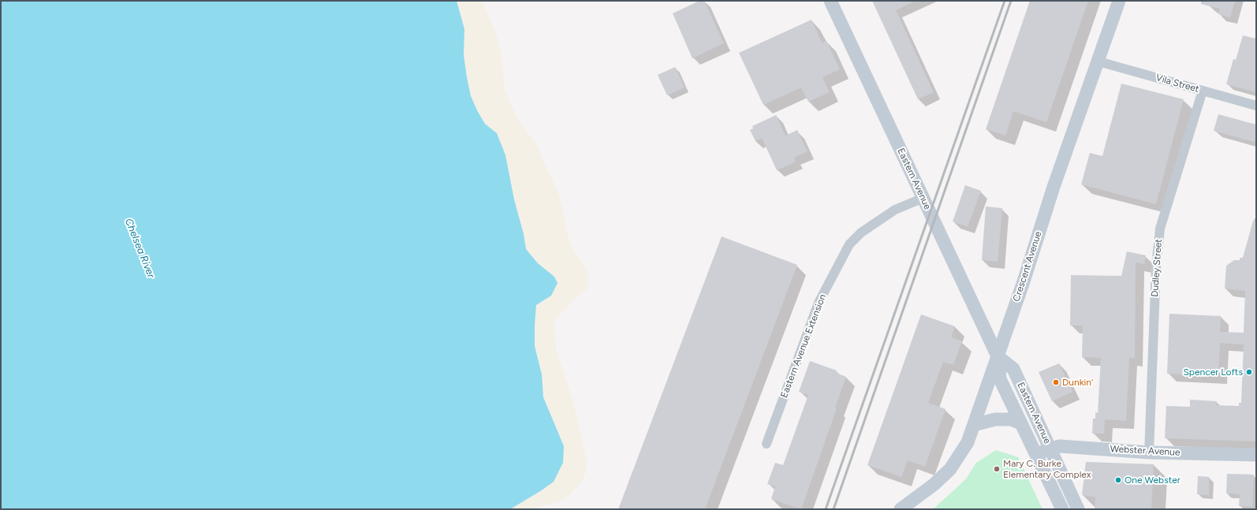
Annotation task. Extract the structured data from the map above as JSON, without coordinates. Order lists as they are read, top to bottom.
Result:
{
  "streets": {
    "main road": ["Eastern Avenue", "Crescent Avenue", "Webster Avenue"],
    "street": ["Vila Street", "Dudley Street", "Eastern Avenue Extension"]
  },
  "crossings": [
    ["Vila Street", "Crescent Avenue"],
    ["Vila Street", "Dudley Street"],
    ["Eastern Avenue", "Crescent Avenue"],
    ["Eastern Avenue", "Eastern Avenue Extension"],
    ["Eastern Avenue", "Webster Avenue"],
    ["Dudley Street", "Webster Avenue"]
  ],
  "water": ["Chelsea River"],
  "places": [
    "Spencer Lofts",
    "Dunkin'",
    "Mary C. Burke Elementary Complex",
    "One Webster"
  ]
}
